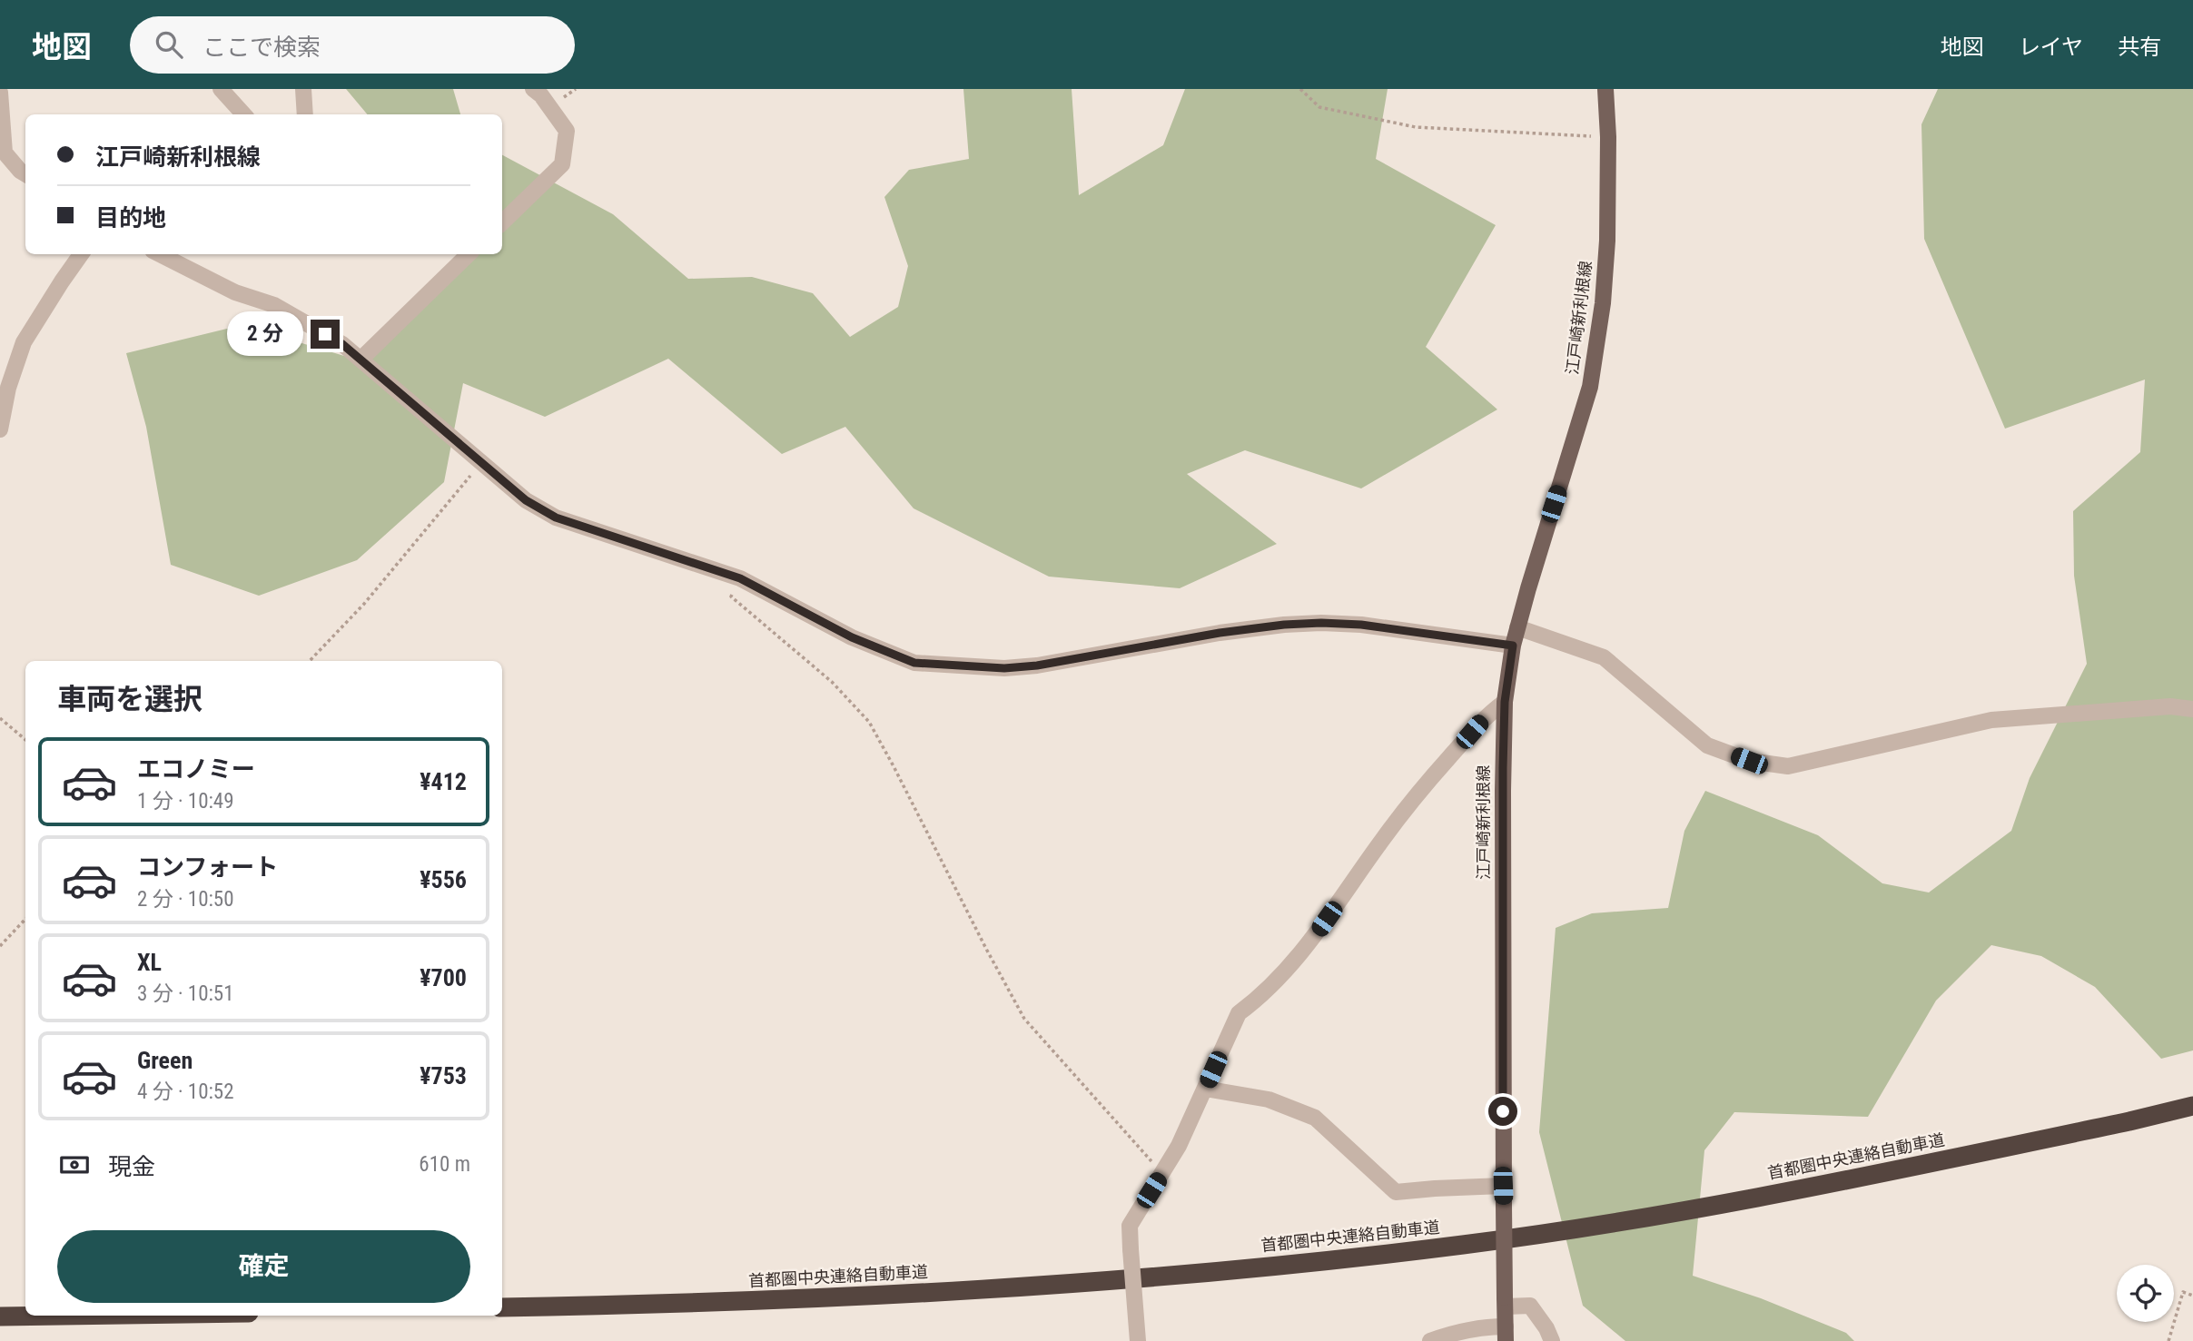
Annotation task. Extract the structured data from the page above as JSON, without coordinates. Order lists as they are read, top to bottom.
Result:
{
  "streets": {
    "highway": ["首都圏中央連絡自動車道"],
    "main road": ["江戸崎新利根線"]
  },
  "page": {
    "header": "地図",
    "search": "ここで検索",
    "nav": ["地図", "レイヤ", "共有"],
    "banner": ["江戸崎新利根線", "目的地"],
    "bubble": "2 分",
    "heading": "車両を選択",
    "list": [
      {
        "name": "エコノミー",
        "note": "1 分 · 10:49",
        "value": "¥412"
      },
      {
        "name": "コンフォート",
        "note": "2 分 · 10:50",
        "value": "¥556"
      },
      {
        "name": "XL",
        "note": "3 分 · 10:51",
        "value": "¥700"
      },
      {
        "name": "Green",
        "note": "4 分 · 10:52",
        "value": "¥753"
      }
    ],
    "pay": ["現金", "610 m"],
    "buttons": "確定"
  }
}
